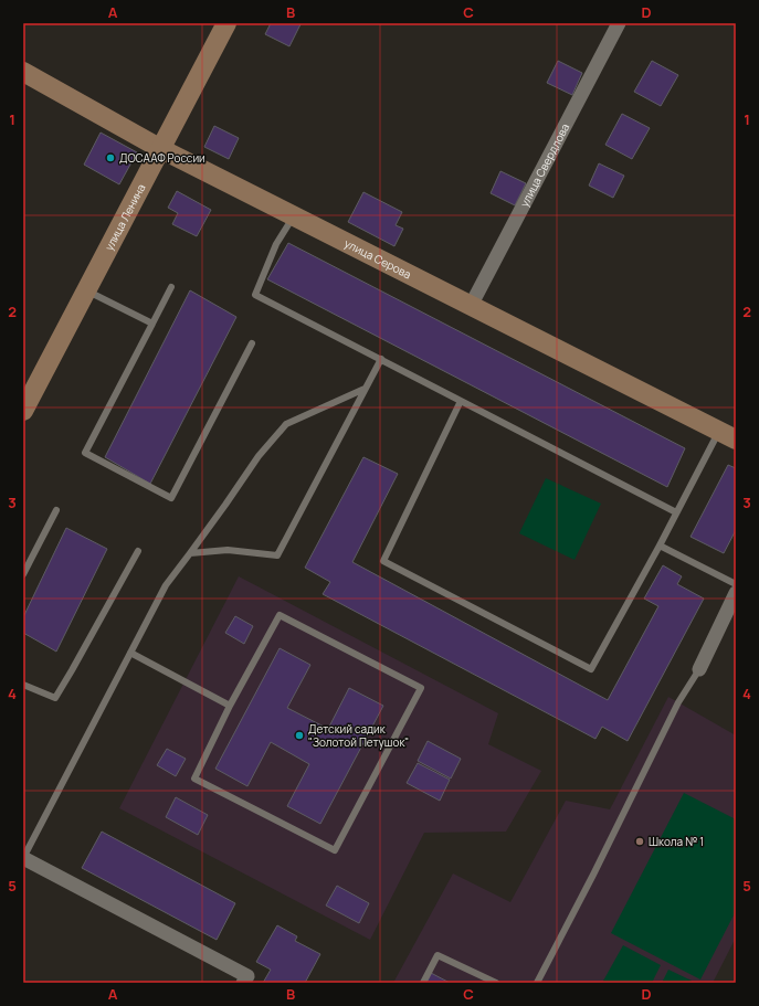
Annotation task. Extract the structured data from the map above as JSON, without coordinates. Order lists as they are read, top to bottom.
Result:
{
  "streets": {
    "street": ["улица Свердлова", "улица Ленина", "улица Серова"]
  },
  "crossings": [
    ["улица Свердлова", "улица Серова"],
    ["улица Ленина", "улица Серова"]
  ],
  "places": ["ДОСААФ России", "Детский садик \"Золотой Петушок\"", "Школа № 1"],
  "grid": {
    "columns": [
      "A",
      "B",
      "C",
      "D"
    ],
    "rows": [
      "1",
      "2",
      "3",
      "4",
      "5"
    ]
  }
}
